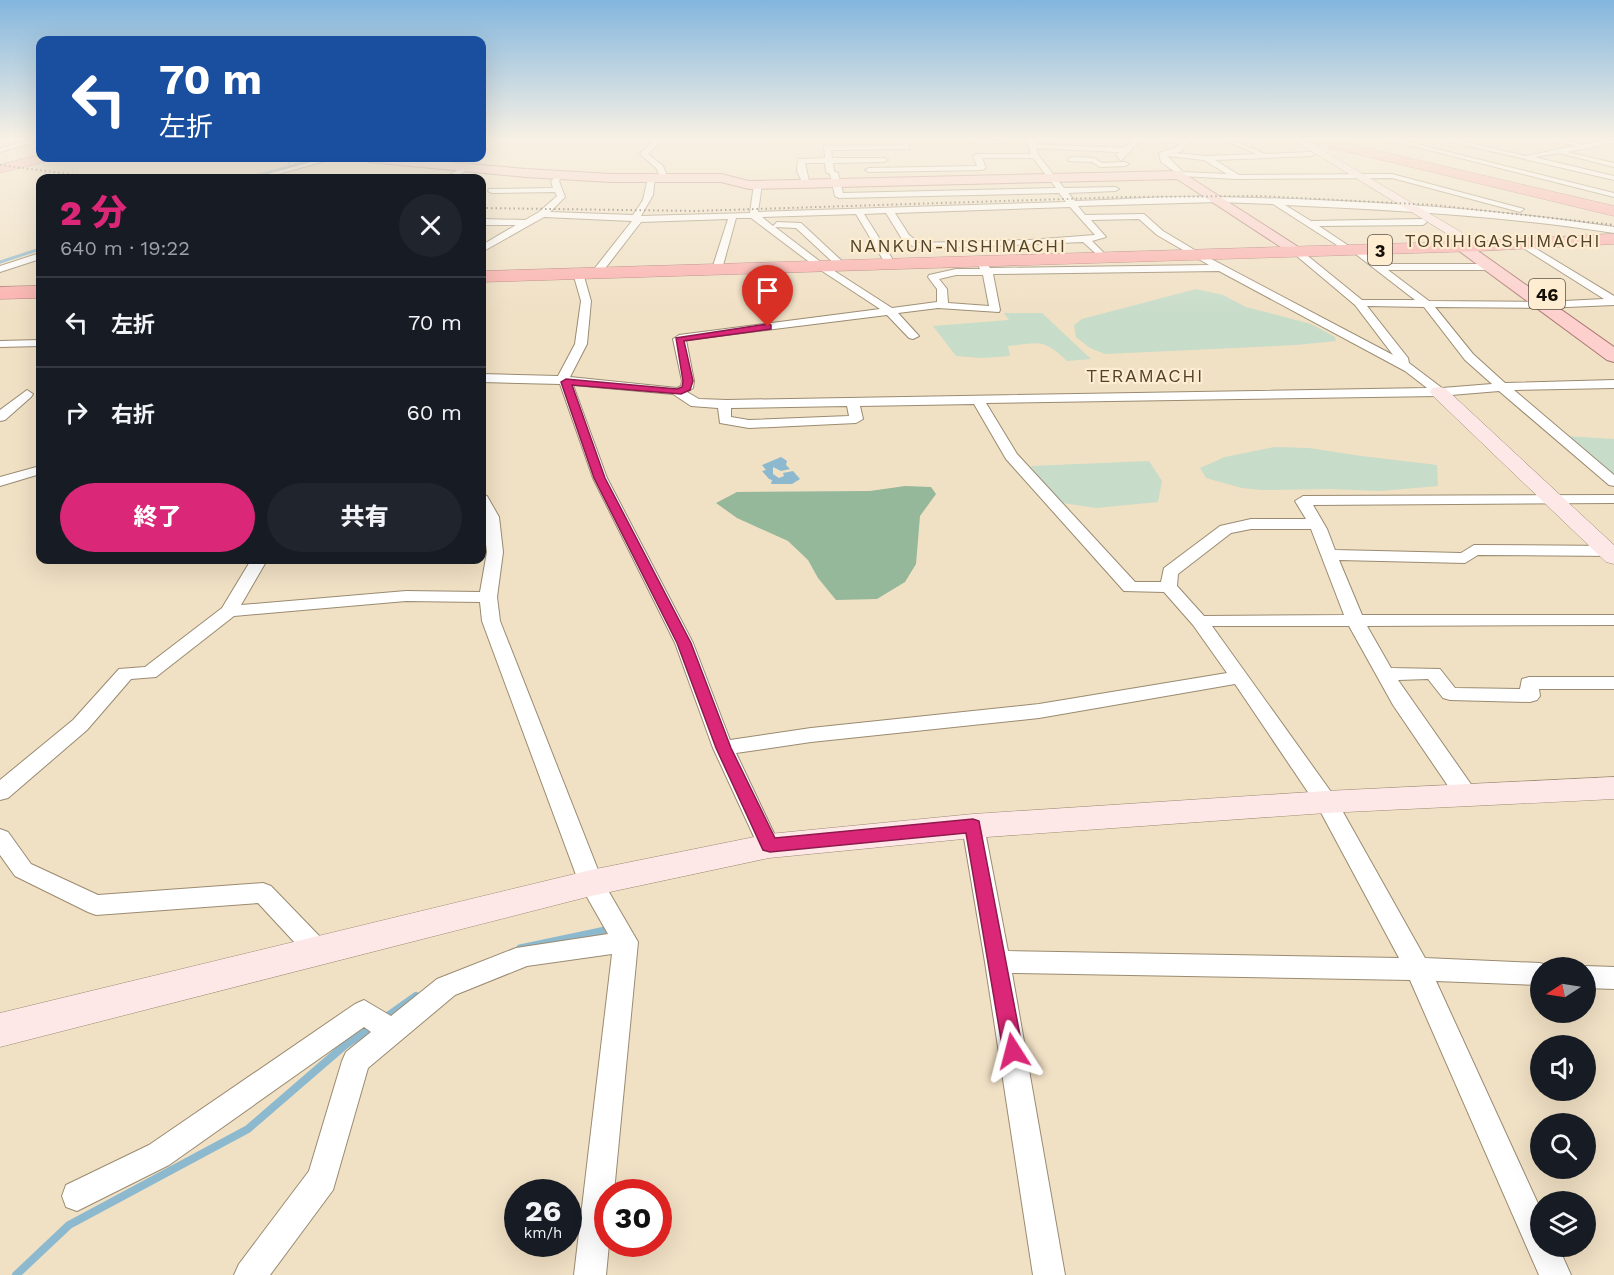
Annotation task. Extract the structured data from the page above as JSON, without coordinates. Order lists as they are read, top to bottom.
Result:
{
  "streets": {
    "highway": ["3"],
    "main road": ["46"]
  },
  "crossings": [
    ["3", "46"]
  ],
  "districts": ["TORIHIGASHIMACHI", "NANKUN-NISHIMACHI", "TERAMACHI"],
  "north": "left",
  "page": {
    "turn": ["70 m", "左折"],
    "heading": ["2 分", "640 m · 19:22"],
    "list": [
      {
        "name": "左折",
        "value": "70 m"
      },
      {
        "name": "右折",
        "value": "60 m"
      }
    ],
    "buttons": ["終了", "共有"],
    "speed": "26 km/h",
    "limit": "30"
  }
}
